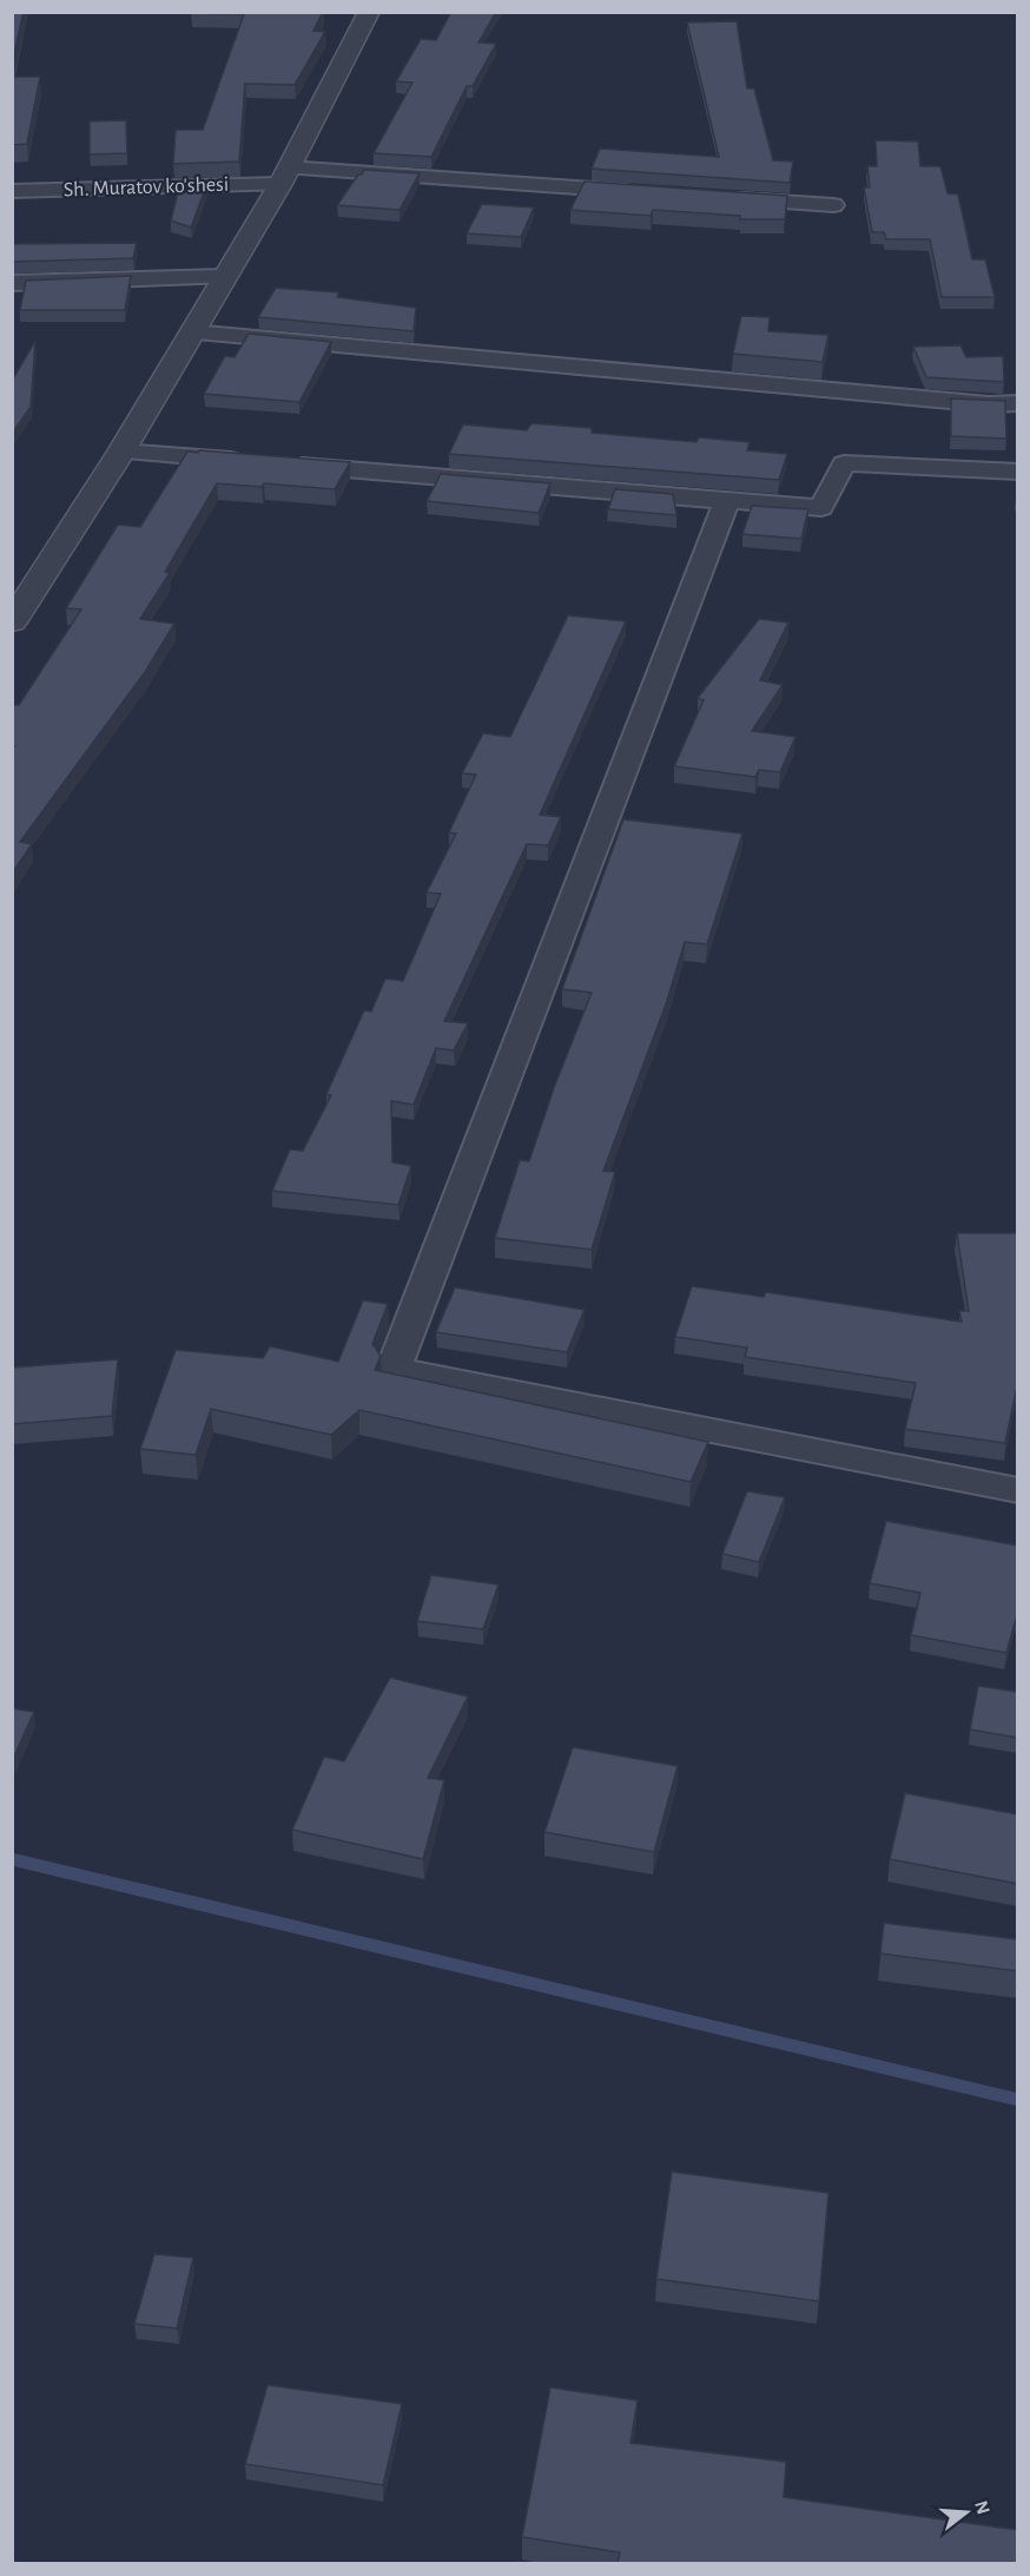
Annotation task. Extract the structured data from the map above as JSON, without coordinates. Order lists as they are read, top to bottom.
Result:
{
  "streets": {
    "street": ["Sh. Muratov ko'shesi"]
  },
  "north": "right"
}
